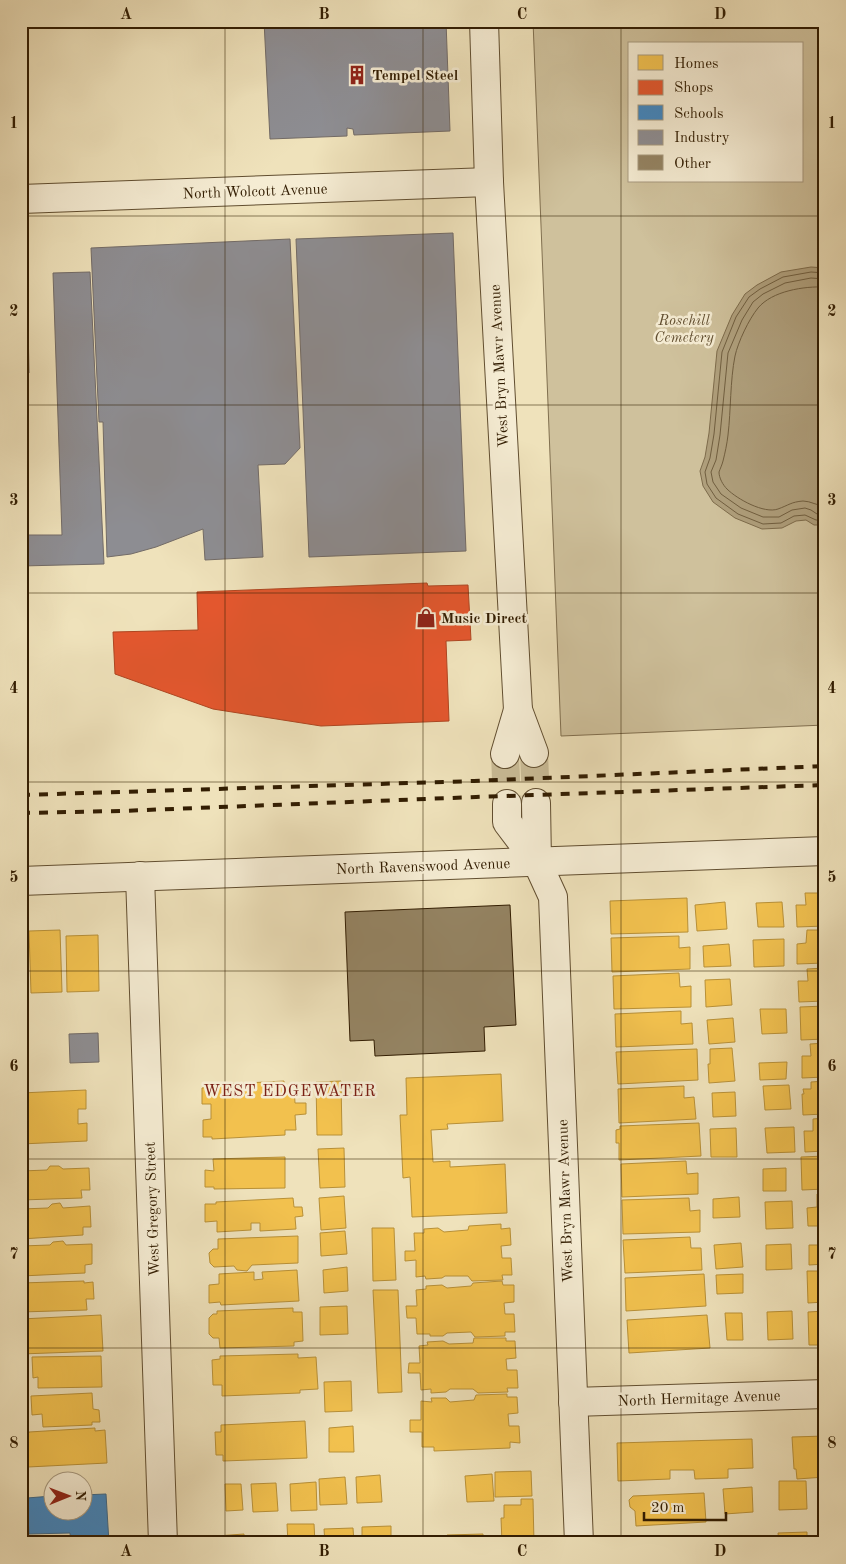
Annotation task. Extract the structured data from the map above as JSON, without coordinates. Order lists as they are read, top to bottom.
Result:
{
  "streets": {
    "street": [
      "North Wolcott Avenue",
      "West Bryn Mawr Avenue",
      "North Ravenswood Avenue",
      "West Gregory Street",
      "North Hermitage Avenue"
    ]
  },
  "crossings": [
    ["North Wolcott Avenue", "West Bryn Mawr Avenue"],
    ["West Bryn Mawr Avenue", "North Ravenswood Avenue"],
    ["West Bryn Mawr Avenue", "North Hermitage Avenue"],
    ["North Ravenswood Avenue", "West Gregory Street"]
  ],
  "districts": ["WEST EDGEWATER"],
  "parks": ["Rosehill Cemetery"],
  "places": {
    "building": ["Tempel Steel"],
    "shop": ["Music Direct"]
  },
  "legend": [
    "Homes",
    "Shops",
    "Schools",
    "Industry",
    "Other"
  ],
  "scale_bar": "20 m",
  "north": "right",
  "grid": {
    "columns": [
      "A",
      "B",
      "C",
      "D"
    ],
    "rows": [
      "1",
      "2",
      "3",
      "4",
      "5",
      "6",
      "7",
      "8"
    ]
  }
}
